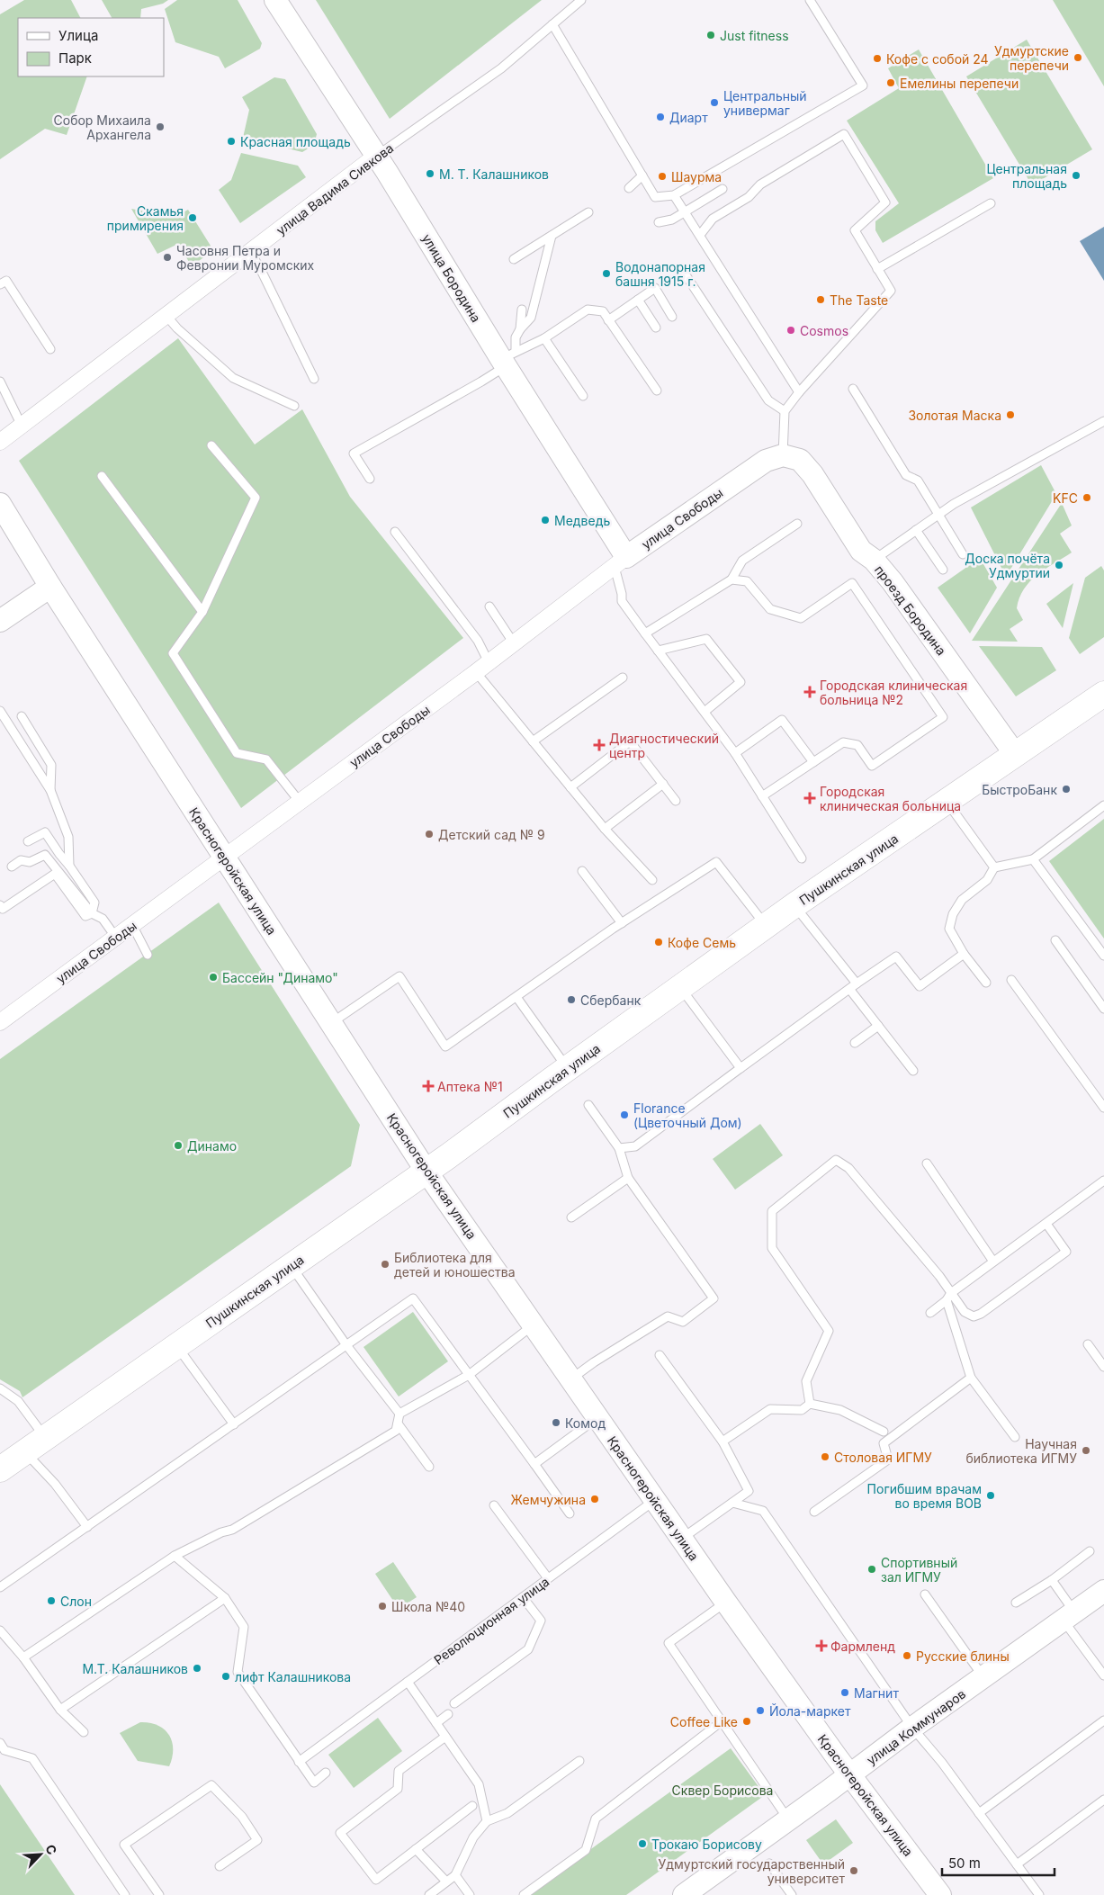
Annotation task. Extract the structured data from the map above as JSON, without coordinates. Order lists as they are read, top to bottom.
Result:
{
  "streets": {
    "main road": ["Пушкинская улица"],
    "street": [
      "улица Вадима Сивкова",
      "улица Бородина",
      "улица Свободы",
      "проезд Бородина",
      "Красногеройская улица",
      "улица Коммунаров"
    ],
    "lane": ["Революционная улица"]
  },
  "crossings": [
    ["улица Вадима Сивкова", "улица Бородина"],
    ["улица Бородина", "улица Свободы"],
    ["улица Свободы", "проезд Бородина"],
    ["улица Свободы", "Красногеройская улица"],
    ["проезд Бородина", "Пушкинская улица"],
    ["Пушкинская улица", "Красногеройская улица"],
    ["Красногеройская улица", "Революционная улица"],
    ["Красногеройская улица", "улица Коммунаров"]
  ],
  "parks": ["Сквер Борисова"],
  "places": {
    "other": [
      "Just fitness",
      "Удмуртские перепечи",
      "Кофе с собой 24",
      "Емелины перепечи",
      "Центральный универмаг",
      "Диарт",
      "Собор Михаила Архангела",
      "Красная площадь",
      "М. Т. Калашников",
      "Центральная площадь",
      "Шаурма",
      "Скамья примирения",
      "Часовня Петра и Февронии Муромских",
      "Водонапорная башня 1915 г.",
      "The Taste",
      "Cosmos",
      "Золотая Маска",
      "KFC",
      "Медведь",
      "Доска почёта Удмуртии",
      "БыстроБанк",
      "Детский сад № 9",
      "Кофе Семь",
      "Бассейн \"Динамо\"",
      "Сбербанк",
      "Florance (Цветочный Дом)",
      "Динамо",
      "Библиотека для детей и юношества",
      "Комод",
      "Научная библиотека ИГМУ",
      "Столовая ИГМУ",
      "Погибшим врачам во время ВОВ",
      "Жемчужина",
      "Спортивный зал ИГМУ",
      "Слон",
      "Школа №40",
      "Русские блины",
      "М.Т. Калашников",
      "лифт Калашникова",
      "Магнит",
      "Йола-маркет",
      "Coffee Like",
      "Трокаю Борисову",
      "Удмуртский государственный университет"
    ],
    "health": [
      "Городская клиническая больница №2",
      "Диагностический центр",
      "Городская клиническая больница",
      "Аптека №1",
      "Фармленд"
    ]
  },
  "legend": ["Улица", "Парк"],
  "scale_bar": "50 m",
  "north": "top right"
}
